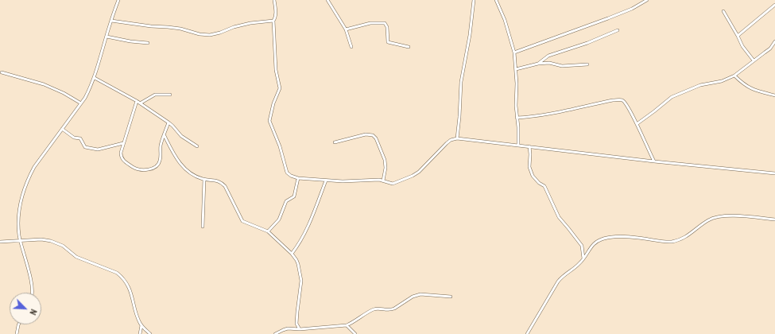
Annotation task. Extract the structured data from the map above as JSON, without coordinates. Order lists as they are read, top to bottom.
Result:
{
  "north": "bottom right"
}
